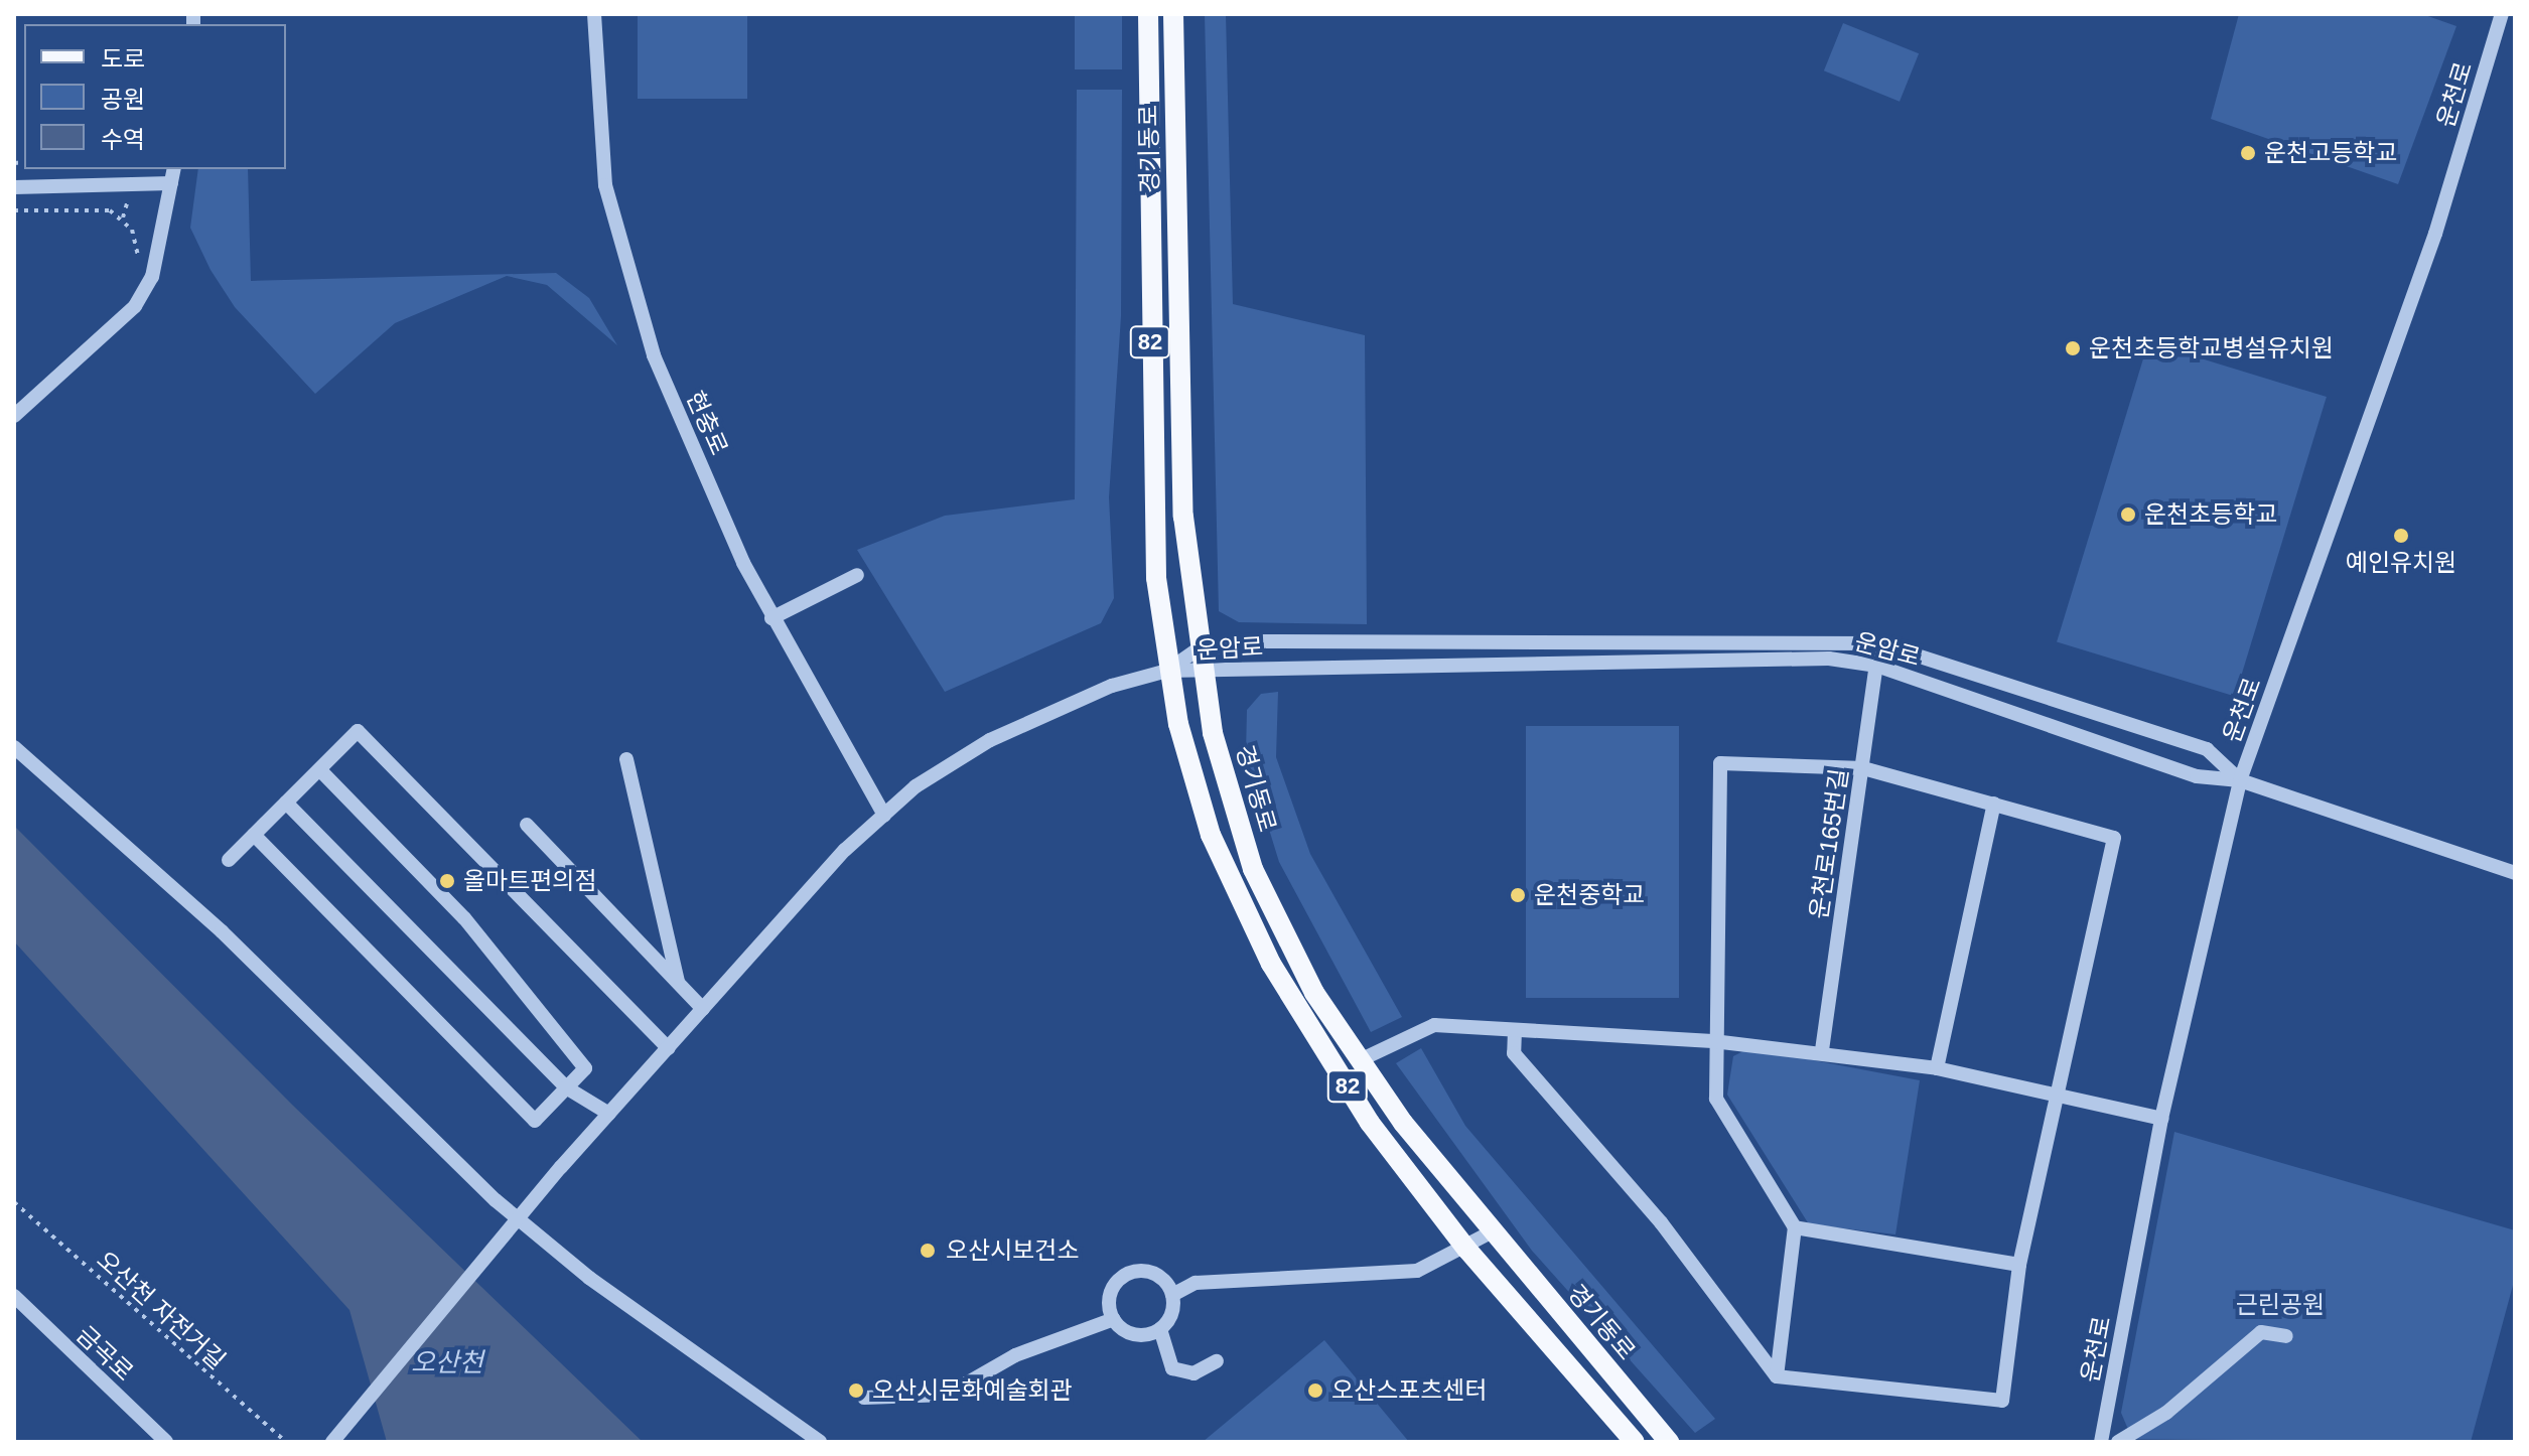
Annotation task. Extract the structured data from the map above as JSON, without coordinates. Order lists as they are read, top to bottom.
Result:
{
  "streets": {
    "main road": ["경기동로", "82"],
    "street": [
      "운천로",
      "현충로",
      "운암로",
      "운천로165번길",
      "금곡로"
    ],
    "path": ["오산천 자전거길"]
  },
  "crossings": [
    ["운천로", "운암로"],
    ["경기동로", "운암로"],
    ["운암로", "운천로165번길"]
  ],
  "water": ["오산천"],
  "parks": ["근린공원"],
  "places": [
    "운천고등학교",
    "운천초등학교병설유치원",
    "운천초등학교",
    "예인유치원",
    "올마트편의점",
    "운천중학교",
    "오산시보건소",
    "오산시문화예술회관",
    "오산스포츠센터"
  ],
  "legend": ["도로", "공원", "수역"]
}
